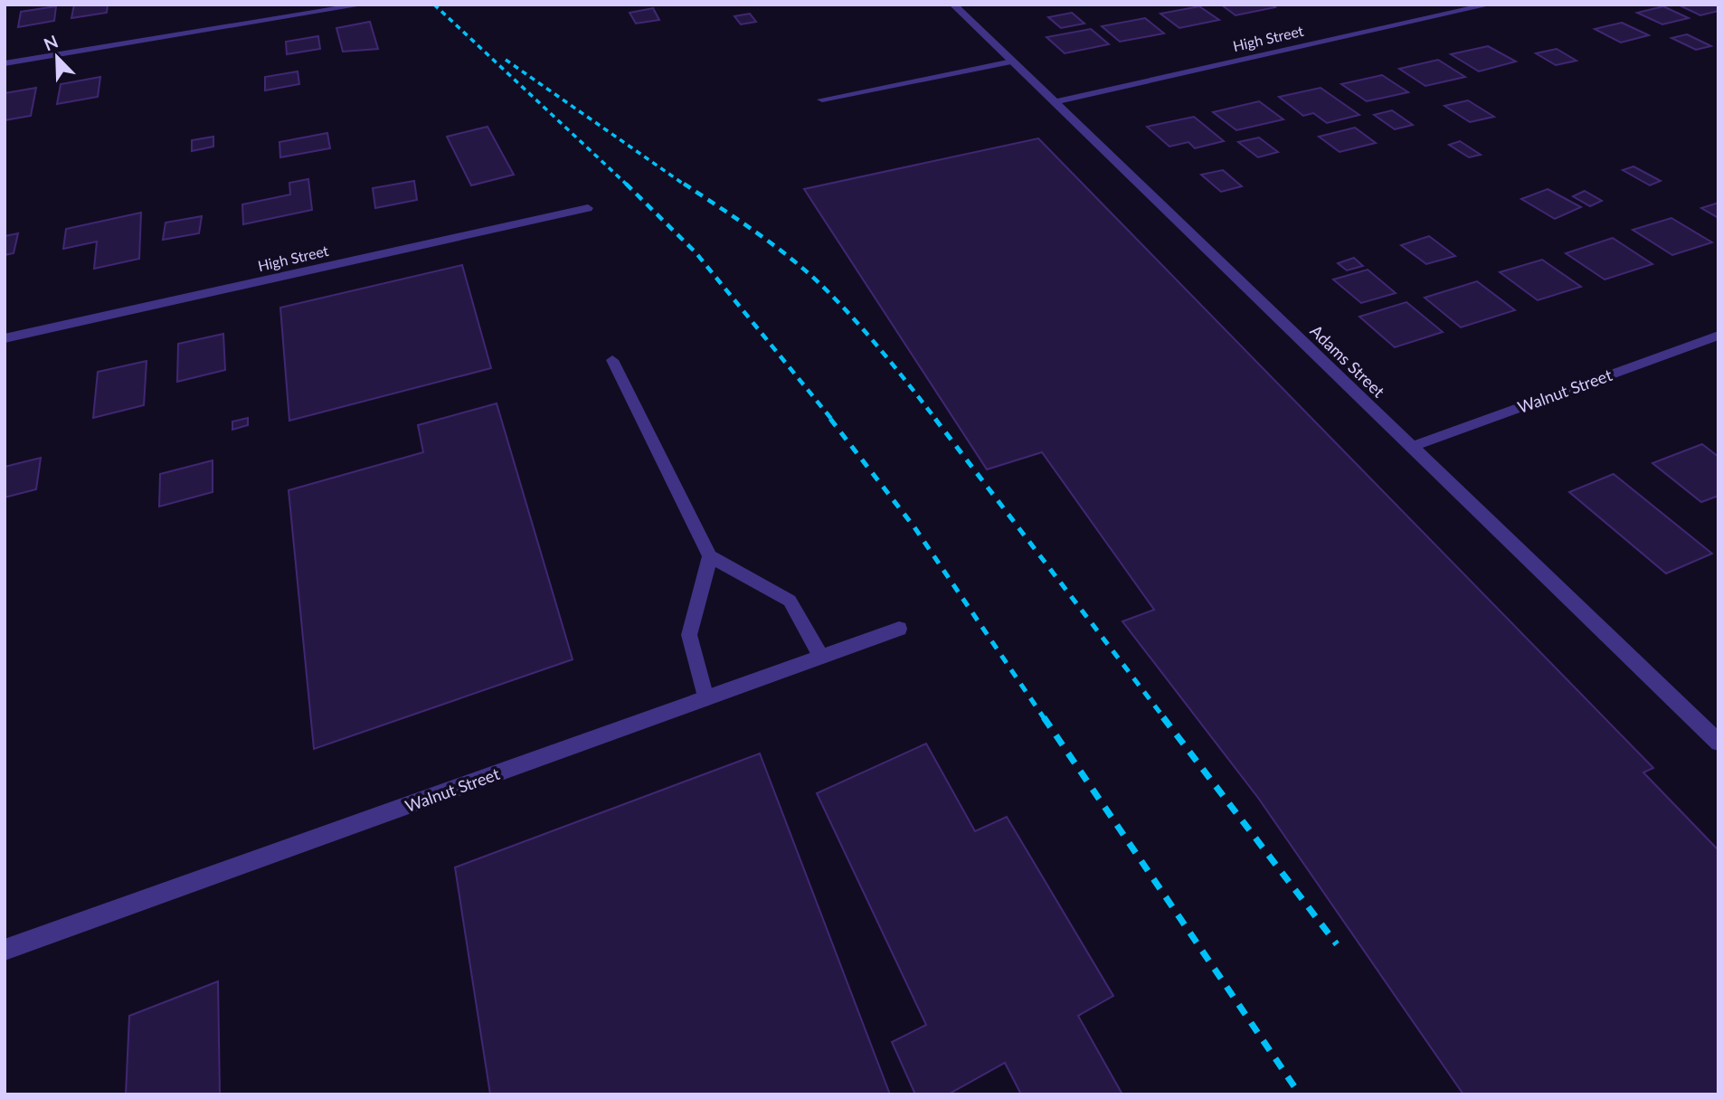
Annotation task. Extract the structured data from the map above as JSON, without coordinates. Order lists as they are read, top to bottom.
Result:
{
  "streets": {
    "street": ["High Street", "Adams Street", "Walnut Street"]
  },
  "crossings": [
    ["High Street", "Adams Street"],
    ["Adams Street", "Walnut Street"]
  ],
  "north": "top left"
}
